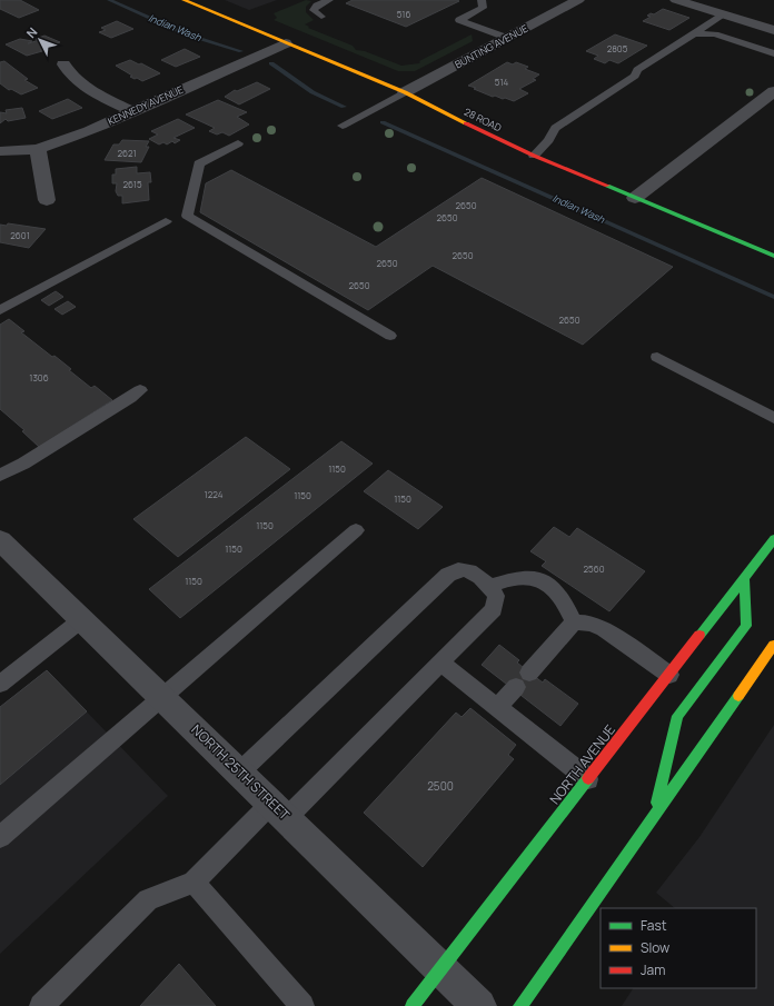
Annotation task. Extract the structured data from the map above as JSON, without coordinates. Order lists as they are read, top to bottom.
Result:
{
  "streets": {
    "main road": ["28 ROAD", "NORTH AVENUE"],
    "street": ["BUNTING AVENUE", "KENNEDY AVENUE", "NORTH 25TH STREET"]
  },
  "crossings": [
    ["BUNTING AVENUE", "28 ROAD"],
    ["KENNEDY AVENUE", "28 ROAD"],
    ["NORTH AVENUE", "NORTH 25TH STREET"]
  ],
  "water": ["Indian Wash"],
  "house_numbers": [
    "516",
    "2805",
    "514",
    "2621",
    "2615",
    "2650",
    "2650",
    "2601",
    "2650",
    "2650",
    "2650",
    "2650",
    "1306",
    "1150",
    "1224",
    "1150",
    "1150",
    "1150",
    "1150",
    "2560",
    "1150",
    "2500"
  ],
  "legend": ["Fast", "Slow", "Jam"],
  "north": "top left"
}
